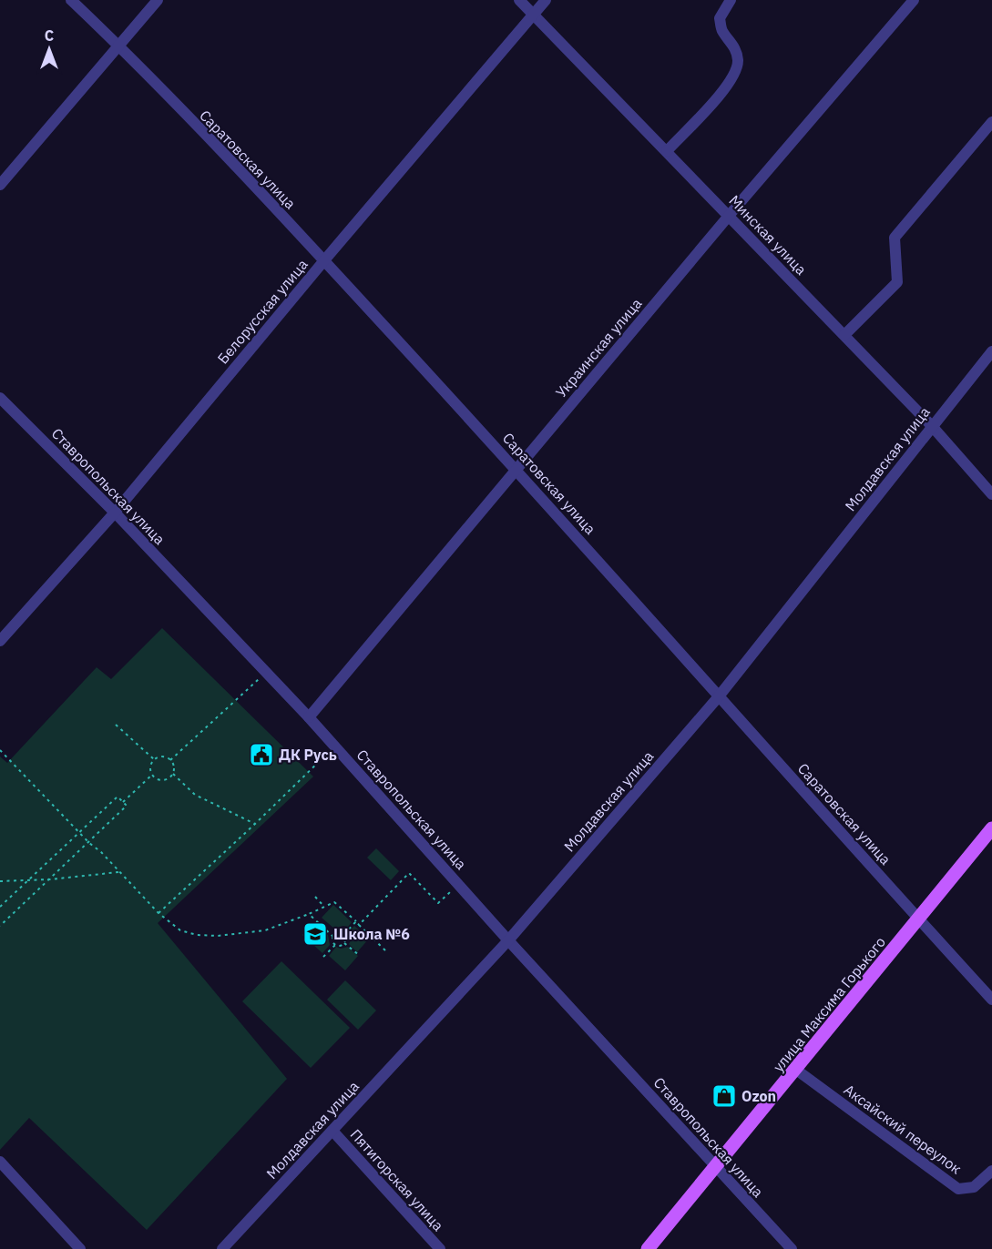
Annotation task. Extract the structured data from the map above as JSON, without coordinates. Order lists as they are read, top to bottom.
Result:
{
  "streets": {
    "main road": ["улица Максима Горького"],
    "street": [
      "Саратовская улица",
      "Минская улица",
      "Белорусская улица",
      "Украинская улица",
      "Молдавская улица",
      "Ставропольская улица",
      "Аксайский переулок",
      "Пятигорская улица"
    ]
  },
  "crossings": [
    ["Саратовская улица", "Белорусская улица"],
    ["Саратовская улица", "Украинская улица"],
    ["Саратовская улица", "Молдавская улица"],
    ["Саратовская улица", "улица Максима Горького"],
    ["Минская улица", "Белорусская улица"],
    ["Минская улица", "Украинская улица"],
    ["Минская улица", "Молдавская улица"],
    ["Белорусская улица", "Ставропольская улица"],
    ["Украинская улица", "Ставропольская улица"],
    ["Молдавская улица", "Ставропольская улица"],
    ["Молдавская улица", "Пятигорская улица"],
    ["Ставропольская улица", "улица Максима Горького"],
    ["улица Максима Горького", "Аксайский переулок"]
  ],
  "places": {
    "public building": ["ДК Русь"],
    "school or university": ["Школа №6"],
    "shop": ["Ozon"]
  },
  "north": "top"
}
